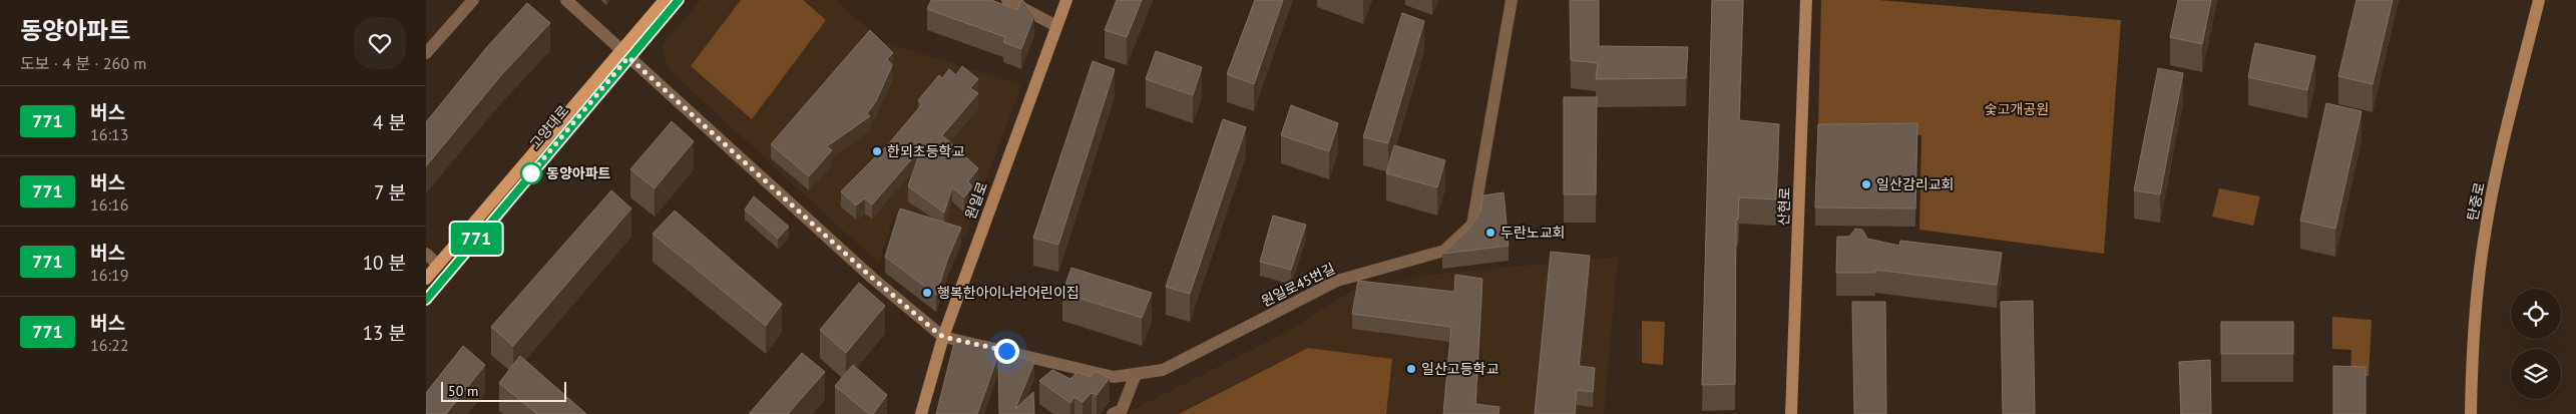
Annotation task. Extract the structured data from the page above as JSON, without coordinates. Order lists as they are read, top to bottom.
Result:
{
  "streets": {
    "main road": [
      "고양대로",
      "원일로",
      "탄중로",
      "산현로"
    ],
    "street": ["원일로45번길"]
  },
  "crossings": [
    ["원일로", "원일로45번길"]
  ],
  "parks": ["숯고개공원"],
  "places": [
    "한뫼초등학교",
    "동양아파트",
    "일산감리교회",
    "두란노교회",
    "행복한아이나라어린이집",
    "일산고등학교"
  ],
  "lines": ["bus line 771"],
  "scale_bar": "50 m",
  "page": {
    "heading": ["동양아파트", "도보 · 4 분 · 260 m"],
    "on_map": "771",
    "list": [
      {
        "mark": "771",
        "name": "버스",
        "note": "16:13",
        "value": "4 분"
      },
      {
        "mark": "771",
        "name": "버스",
        "note": "16:16",
        "value": "7 분"
      },
      {
        "mark": "771",
        "name": "버스",
        "note": "16:19",
        "value": "10 분"
      },
      {
        "mark": "771",
        "name": "버스",
        "note": "16:22",
        "value": "13 분"
      }
    ],
    "scale": "50 m"
  }
}
